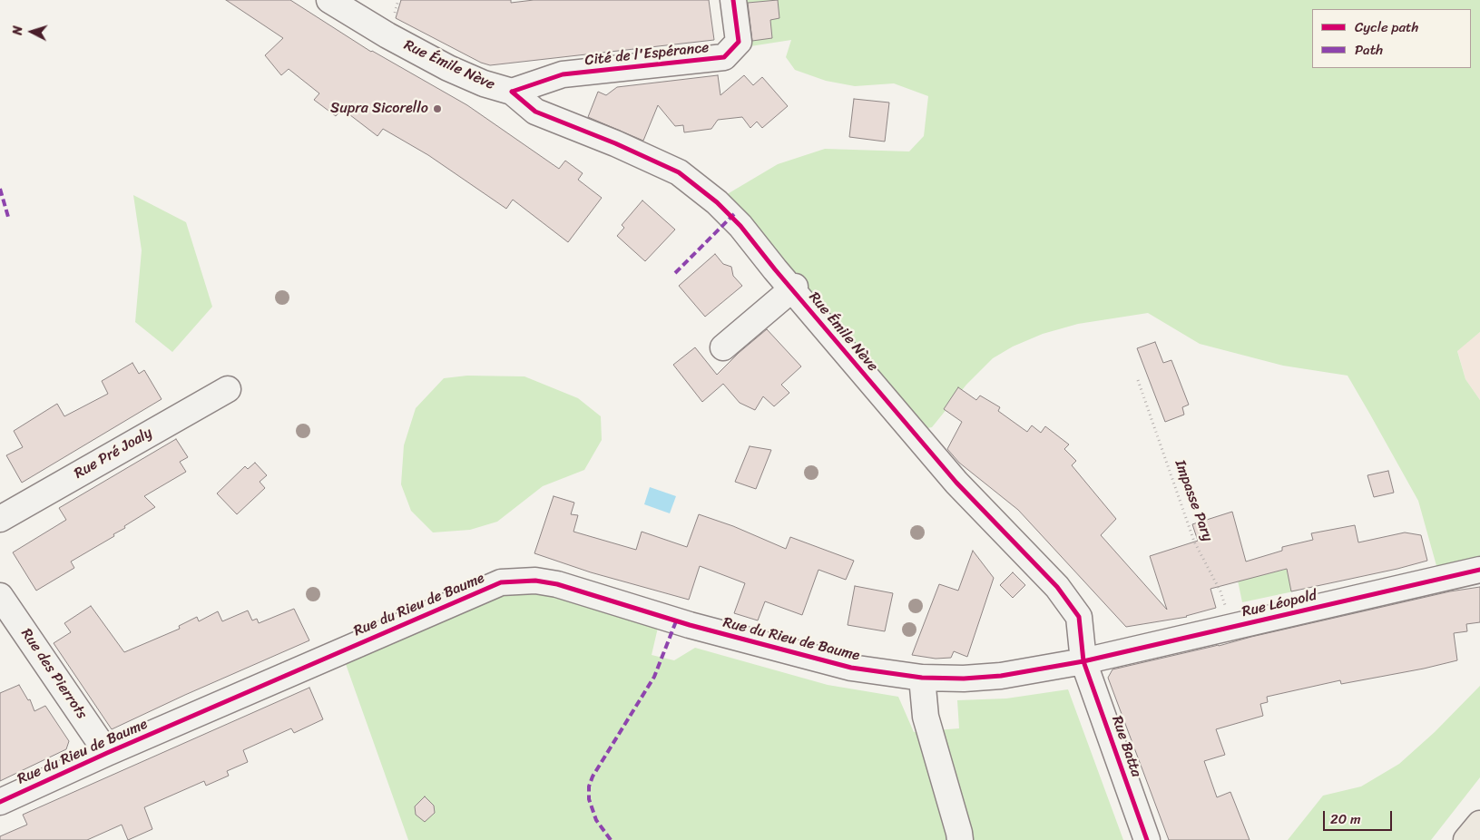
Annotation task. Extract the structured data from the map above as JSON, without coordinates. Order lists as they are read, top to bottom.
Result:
{
  "streets": {
    "street": [
      "Cité de l'Espérance",
      "Rue Émile Nève",
      "Rue Pré Joaly",
      "Rue Léopold",
      "Rue du Rieu de Baume",
      "Rue des Pierrots",
      "Rue Batta"
    ],
    "path": ["Impasse Pary"]
  },
  "crossings": [
    ["Cité de l'Espérance", "Rue Émile Nève"],
    ["Rue Émile Nève", "Rue Léopold"],
    ["Rue Émile Nève", "Rue du Rieu de Baume"],
    ["Rue Émile Nève", "Rue Batta"],
    ["Impasse Pary", "Rue Léopold"],
    ["Rue Léopold", "Rue du Rieu de Baume"],
    ["Rue Léopold", "Rue Batta"],
    ["Rue du Rieu de Baume", "Rue des Pierrots"],
    ["Rue du Rieu de Baume", "Rue Batta"]
  ],
  "places": ["Supra Sicorello"],
  "legend": ["Cycle path", "Path"],
  "scale_bar": "20 m",
  "north": "left"
}
